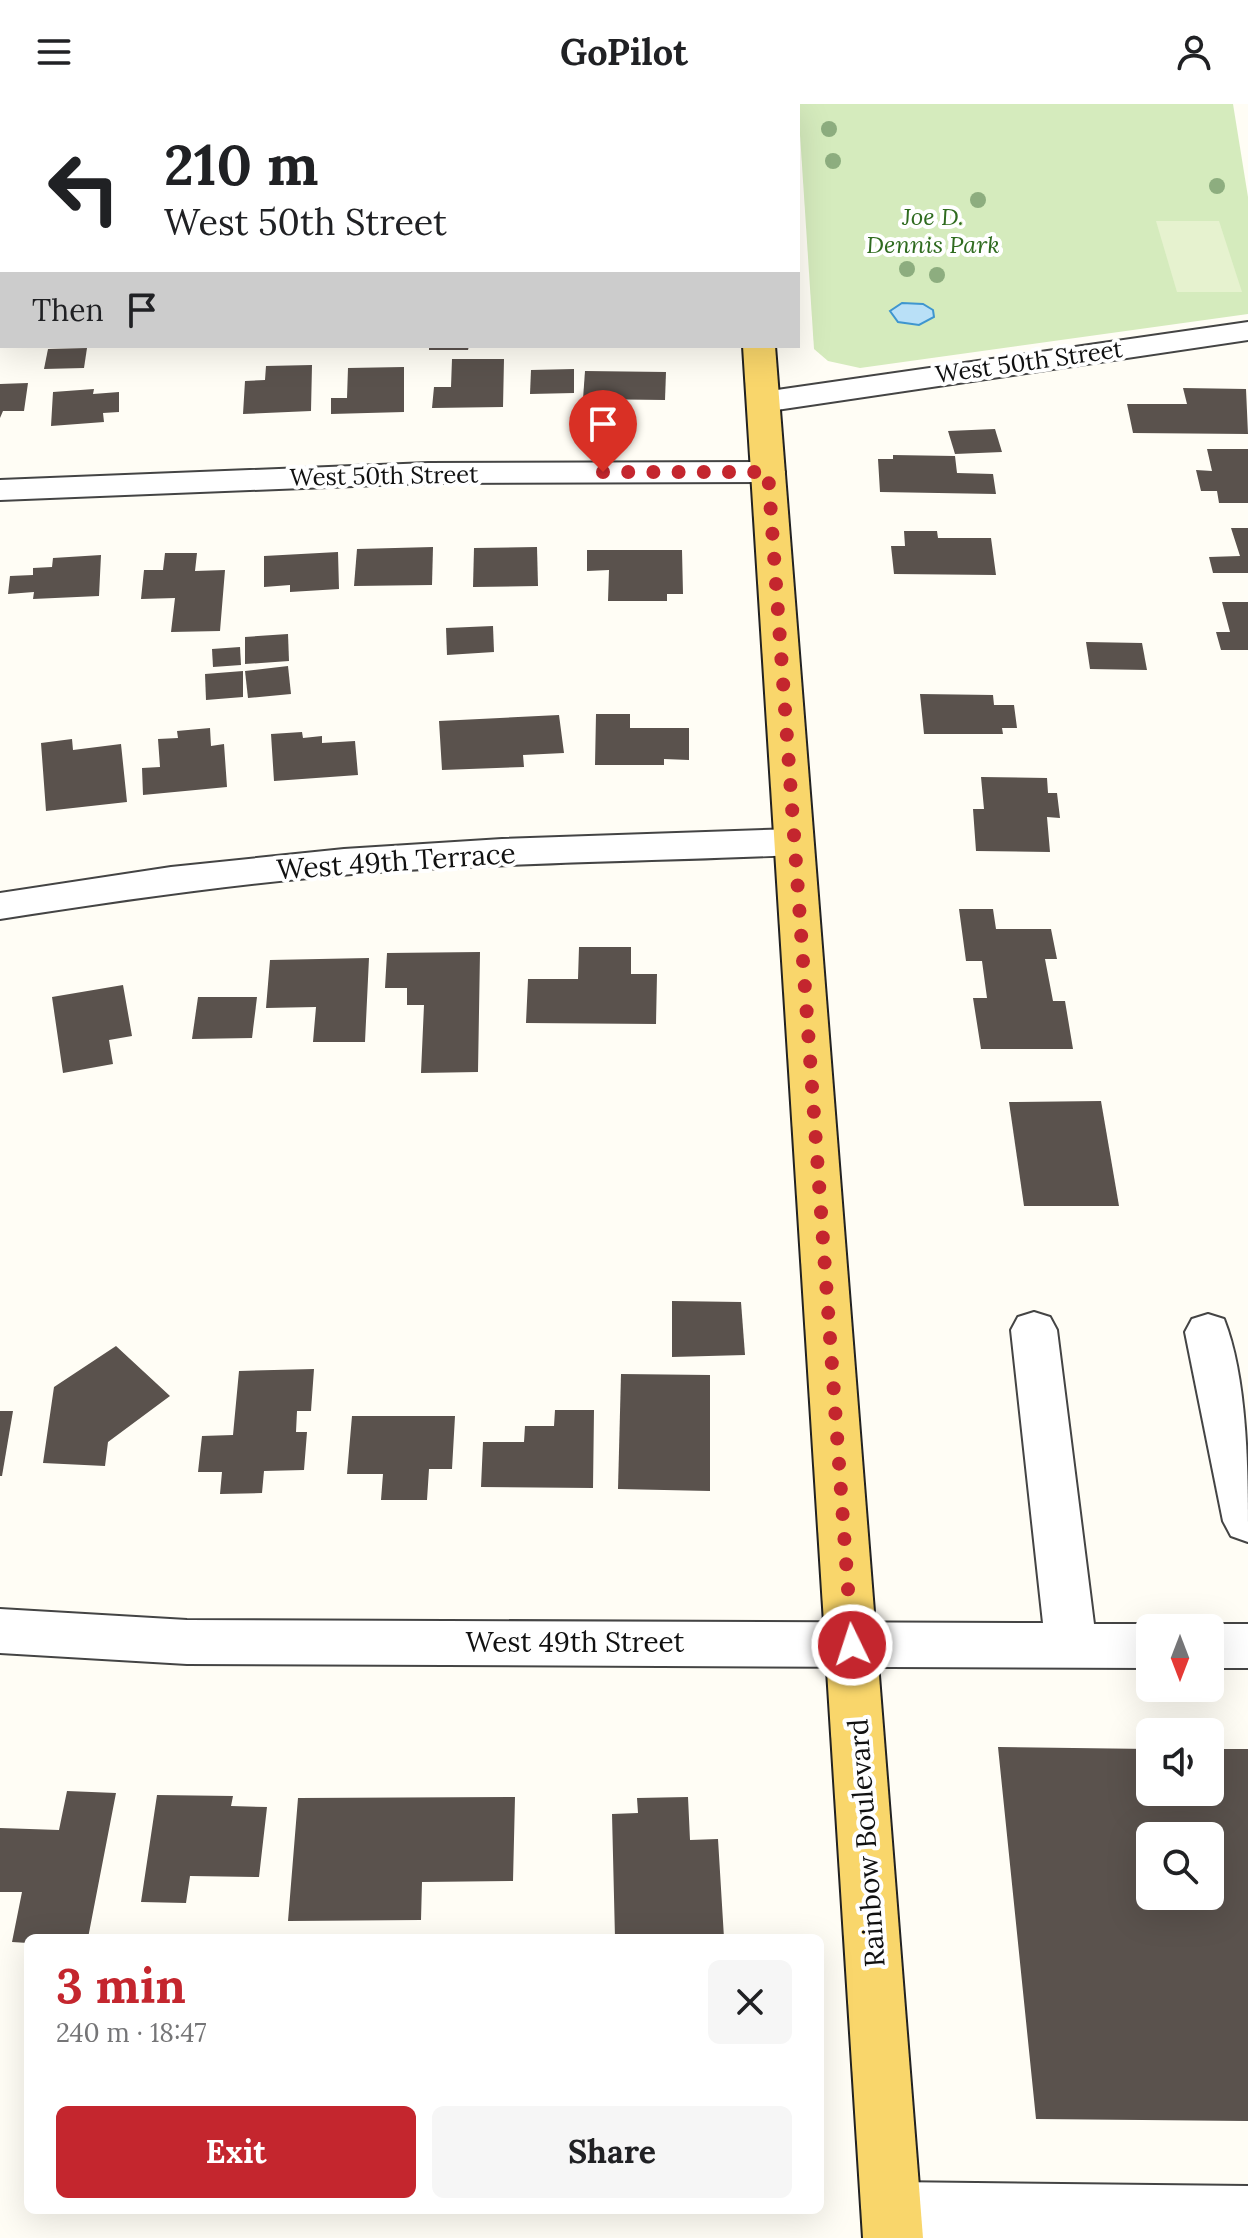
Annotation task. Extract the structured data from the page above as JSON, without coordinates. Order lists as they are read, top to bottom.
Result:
{
  "streets": {
    "main road": ["Rainbow Boulevard"],
    "street": ["West 50th Street", "West 49th Terrace", "West 49th Street"]
  },
  "crossings": [
    ["West 50th Street", "Rainbow Boulevard"],
    ["West 49th Terrace", "Rainbow Boulevard"],
    ["West 49th Street", "Rainbow Boulevard"]
  ],
  "parks": ["Joe D. Dennis Park"],
  "north": "bottom",
  "page": {
    "header": "GoPilot",
    "turn": ["210 m", "West 50th Street"],
    "then": "Then",
    "heading": ["3 min", "240 m · 18:47"],
    "buttons": ["Exit", "Share"]
  }
}
